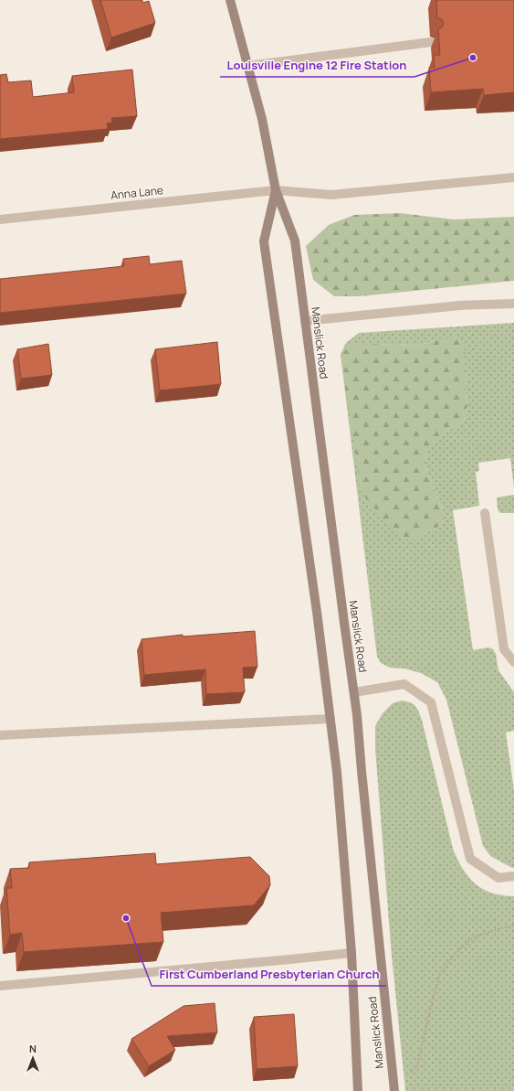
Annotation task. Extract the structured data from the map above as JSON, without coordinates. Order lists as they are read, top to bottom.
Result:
{
  "streets": {
    "main road": ["Manslick Road"],
    "street": ["Anna Lane"]
  },
  "crossings": [
    ["Anna Lane", "Manslick Road"]
  ],
  "places": ["Louisville Engine 12 Fire Station", "First Cumberland Presbyterian Church"],
  "north": "top"
}
